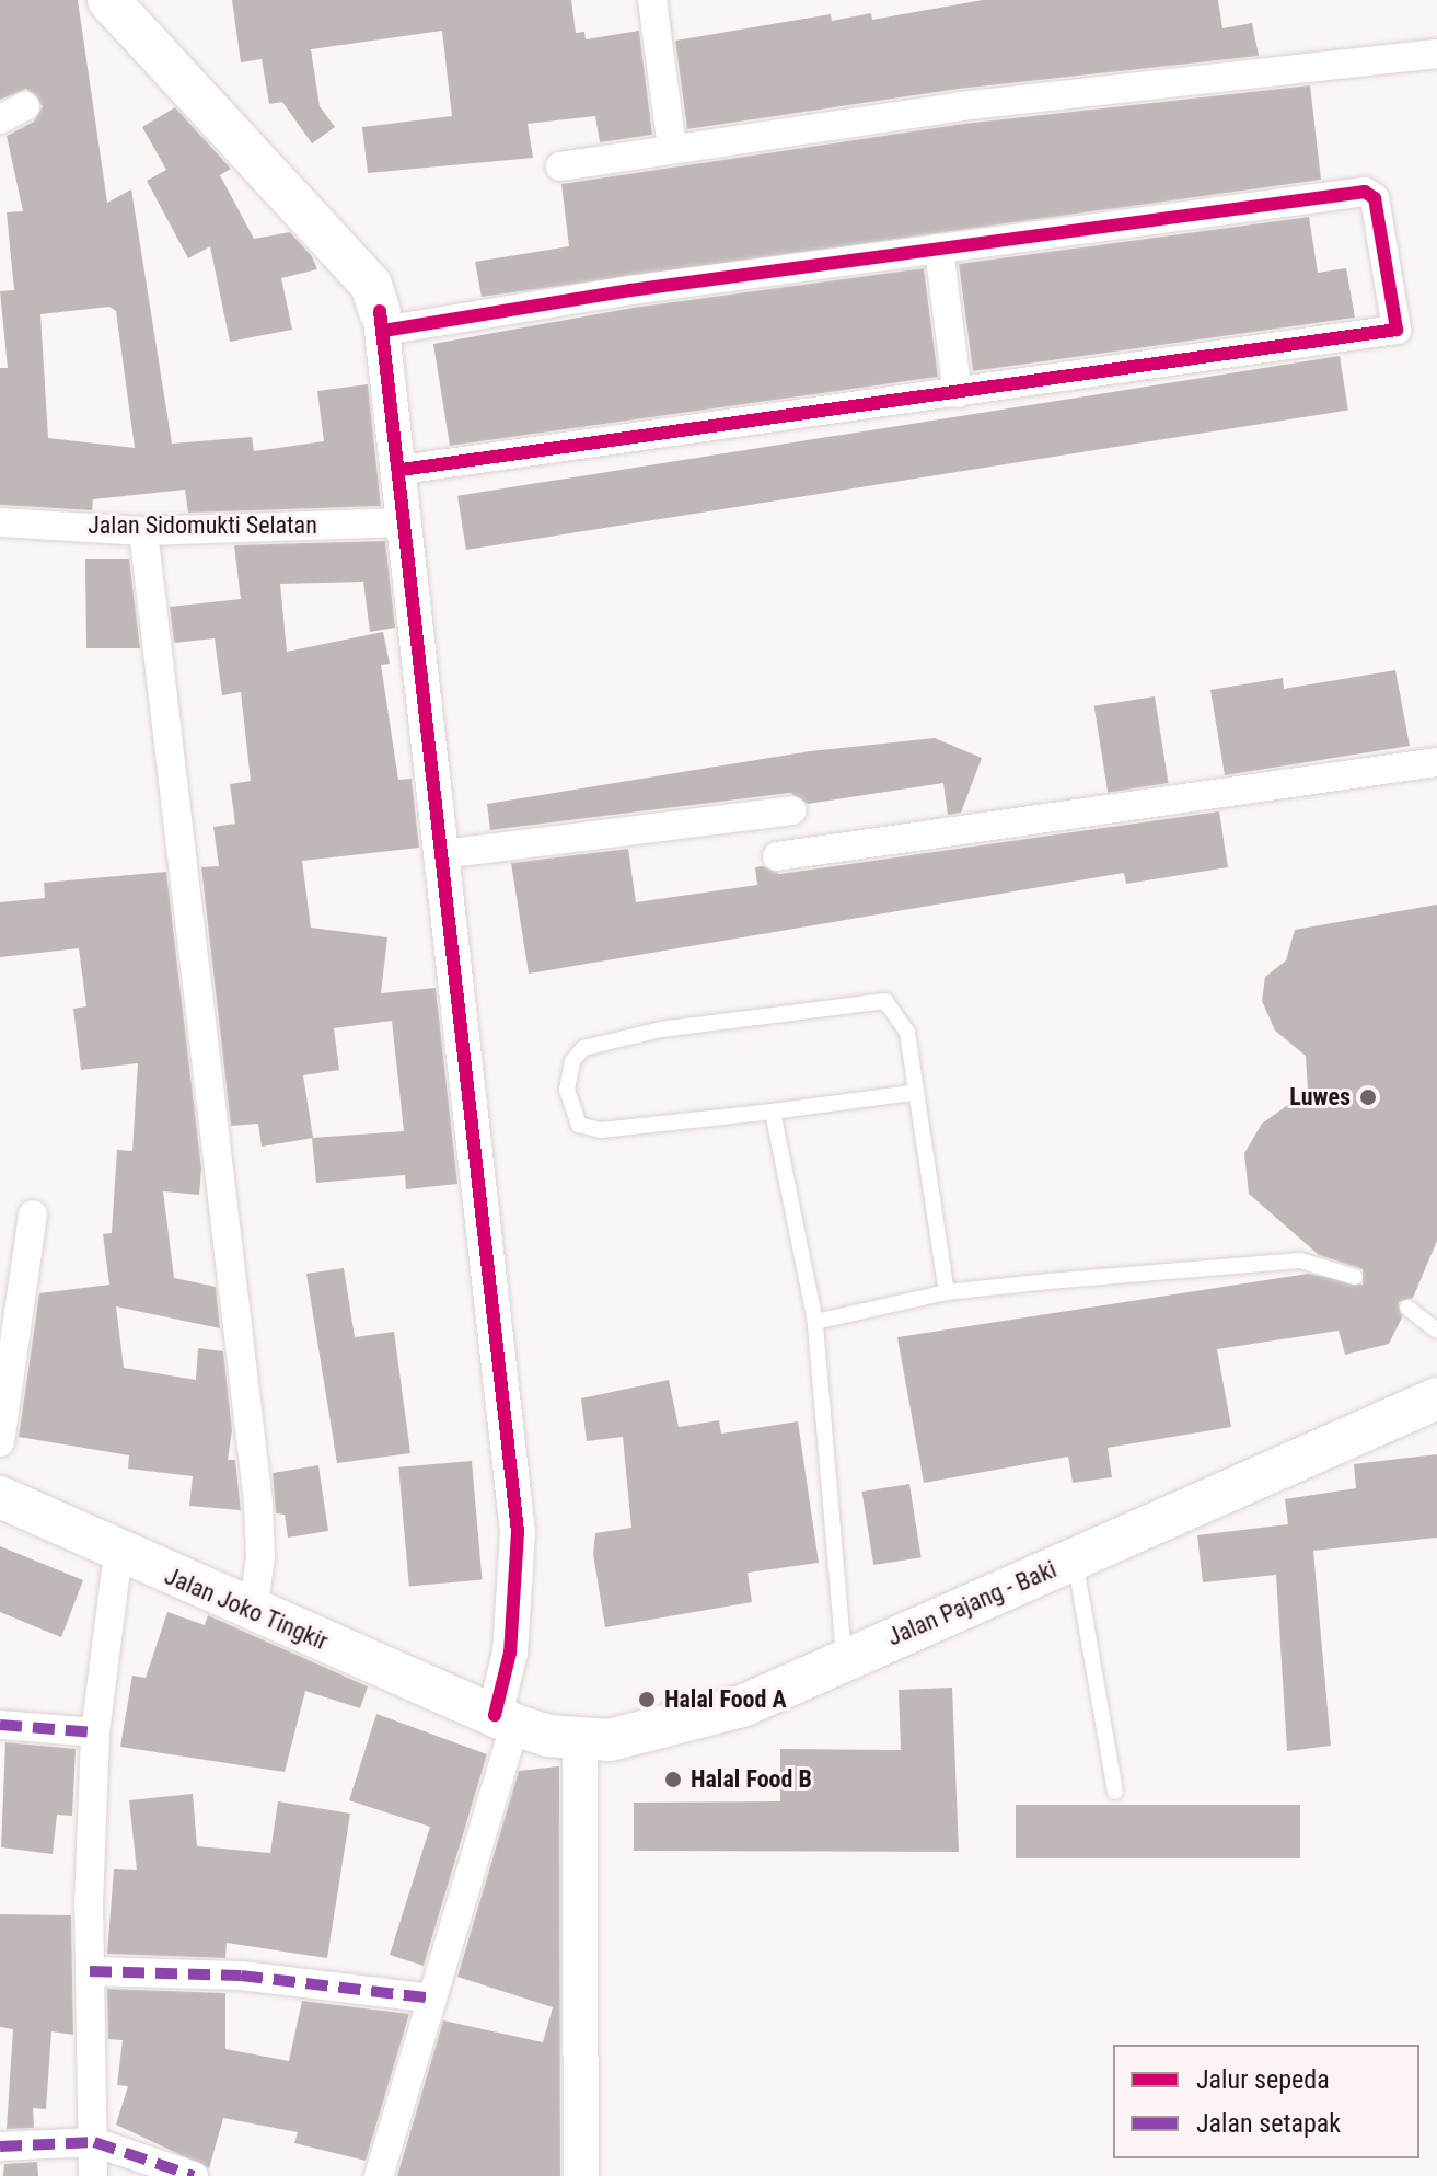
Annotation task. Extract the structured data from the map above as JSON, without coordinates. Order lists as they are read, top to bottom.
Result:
{
  "streets": {
    "main road": ["Jalan Pajang - Baki", "Jalan Joko Tingkir"],
    "street": ["Jalan Sidomukti Selatan"]
  },
  "crossings": [
    ["Jalan Pajang - Baki", "Jalan Joko Tingkir"]
  ],
  "places": ["Luwes", "Halal Food A", "Halal Food B"],
  "legend": ["Jalur sepeda", "Jalan setapak"]
}
